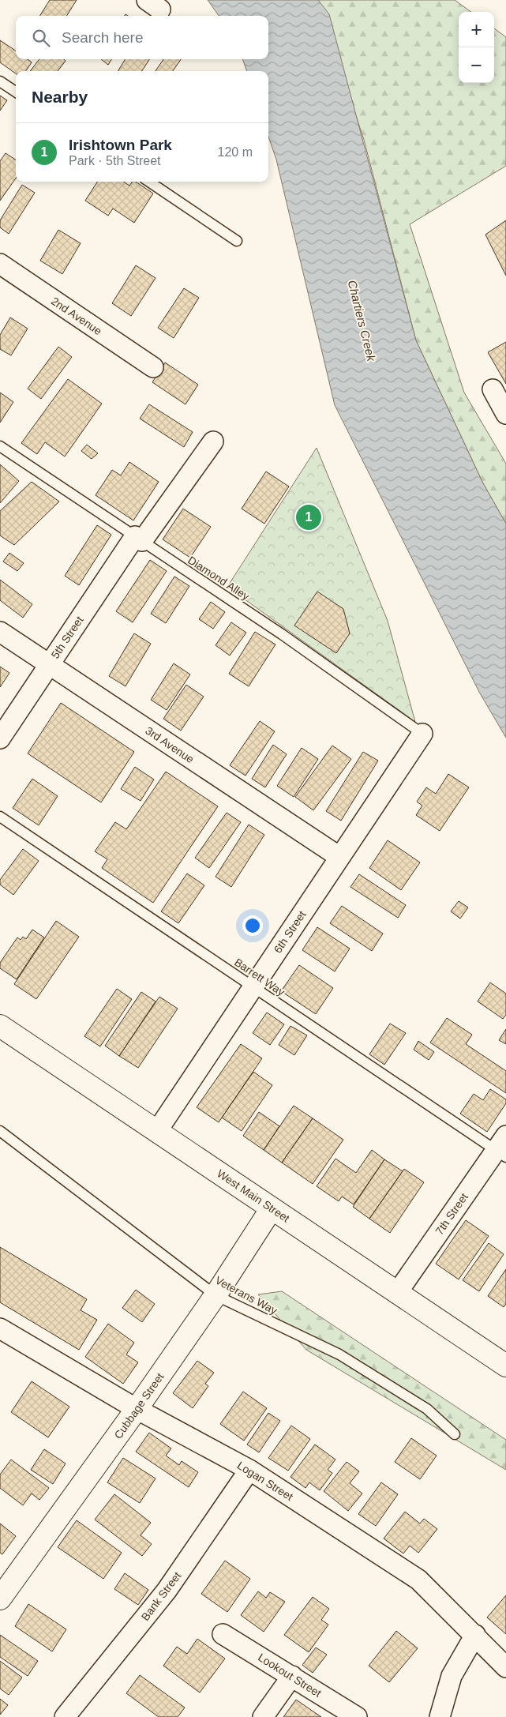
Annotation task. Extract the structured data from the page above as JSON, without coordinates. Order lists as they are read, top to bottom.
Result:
{
  "streets": {
    "main road": ["West Main Street", "Cubbage Street"],
    "street": [
      "2nd Avenue",
      "5th Street",
      "3rd Avenue",
      "6th Street",
      "7th Street",
      "Logan Street",
      "Bank Street",
      "Lookout Street"
    ],
    "lane": ["Diamond Alley", "Barrett Way", "Veterans Way"]
  },
  "crossings": [
    ["Diamond Alley", "5th Street"],
    ["Diamond Alley", "6th Street"],
    ["5th Street", "3rd Avenue"],
    ["3rd Avenue", "6th Street"],
    ["6th Street", "Barrett Way"],
    ["6th Street", "West Main Street"],
    ["Barrett Way", "7th Street"],
    ["West Main Street", "7th Street"],
    ["West Main Street", "Cubbage Street"],
    ["Veterans Way", "Cubbage Street"],
    ["Cubbage Street", "Logan Street"],
    ["Logan Street", "Bank Street"]
  ],
  "water": ["Chartiers Creek"],
  "page": {
    "map_buttons": ["+", "−"],
    "search": "Search here",
    "heading": "Nearby",
    "list": [
      {
        "mark": "1",
        "name": "Irishtown Park",
        "note": "Park · 5th Street",
        "value": "120 m"
      }
    ],
    "pins": "1"
  }
}
